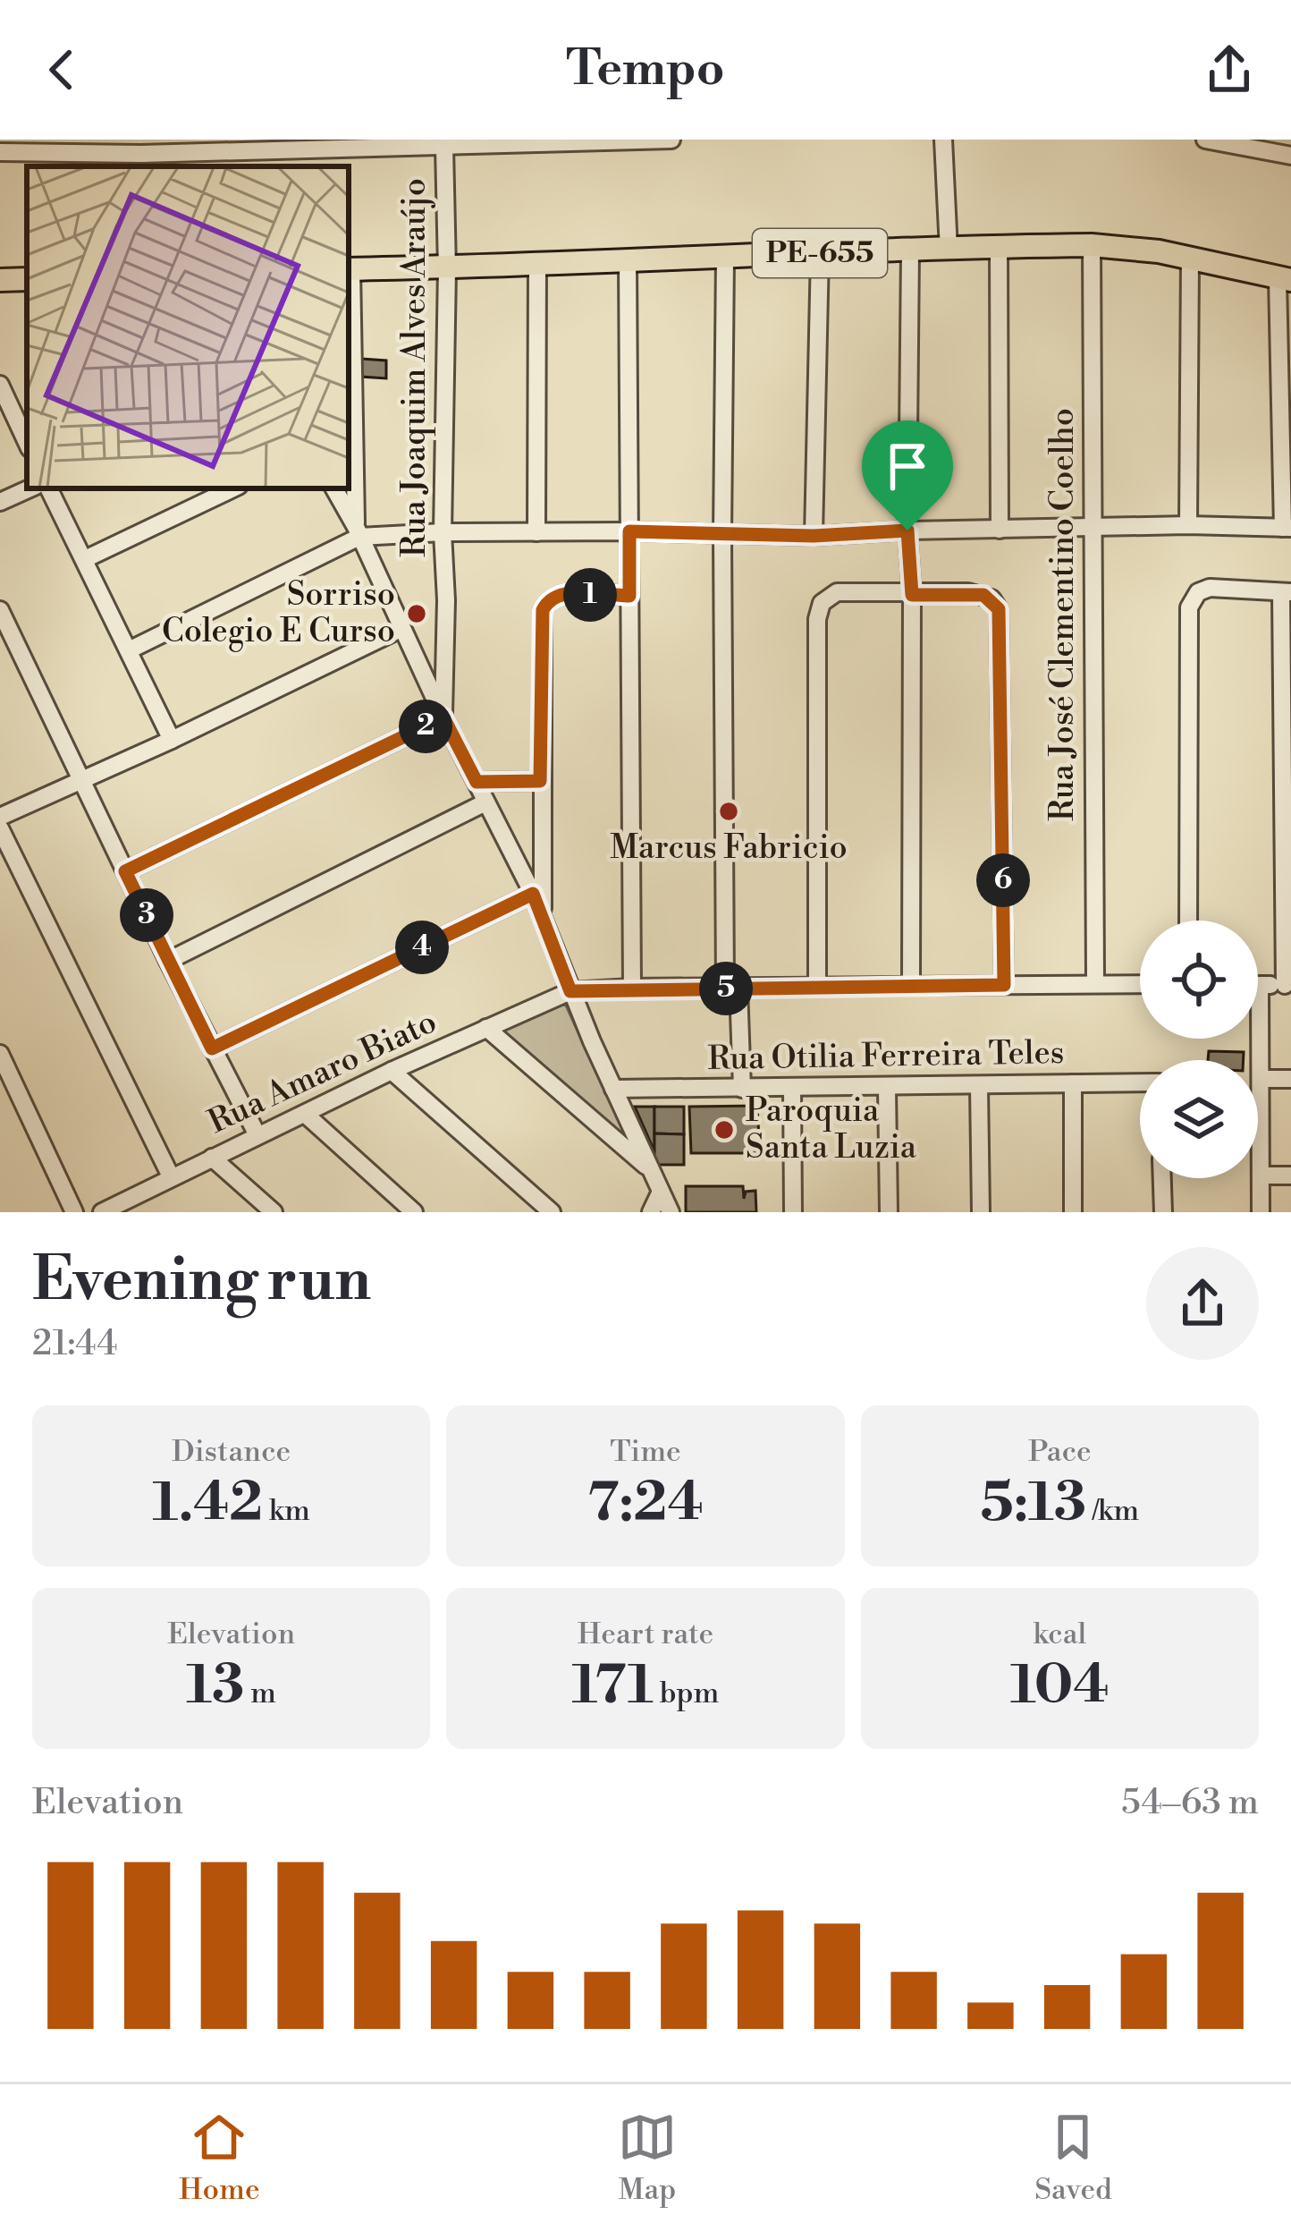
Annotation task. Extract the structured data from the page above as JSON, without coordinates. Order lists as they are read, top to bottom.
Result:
{
  "streets": {
    "main road": ["PE-655"],
    "street": [
      "Rua Joaquim Alves Araújo",
      "Rua José Clementino Coelho",
      "Rua Otilia Ferreira Teles",
      "Rua Amaro Biato"
    ]
  },
  "crossings": [
    ["PE-655", "Rua Joaquim Alves Araújo"],
    ["PE-655", "Rua José Clementino Coelho"]
  ],
  "places": ["Sorriso Colegio E Curso", "Marcus Fabricio", "Paroquia Santa Luzia"],
  "page": {
    "header": "Tempo",
    "pins": [
      "1",
      "2",
      "6",
      "3",
      "4",
      "5"
    ],
    "heading": ["Evening run", "21:44"],
    "stats": [
      ["Distance", "1.42 km"],
      ["Time", "7:24"],
      ["Pace", "5:13 /km"],
      ["Elevation", "13 m"],
      ["Heart rate", "171 bpm"],
      ["kcal", "104"]
    ],
    "chart": ["Elevation", "54–63 m"],
    "tabs": ["Home", "Map", "Saved"]
  }
}
